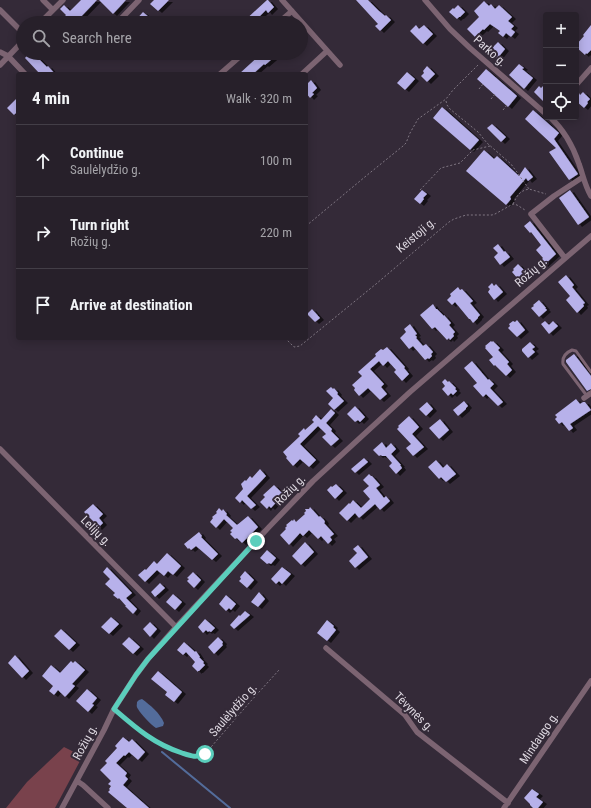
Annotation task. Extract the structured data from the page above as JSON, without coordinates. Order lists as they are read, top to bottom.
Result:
{
  "streets": {
    "street": [
      "Parko g.",
      "Rožių g.",
      "Lelijų g.",
      "Tėvynės g.",
      "Mindaugo g."
    ],
    "path": ["Keistoji g.", "Saulėlydžio g."]
  },
  "crossings": [
    ["Rožių g.", "Lelijų g."],
    ["Rožių g.", "Saulėlydžio g."],
    ["Tėvynės g.", "Mindaugo g."]
  ],
  "page": {
    "map_buttons": ["+", "−"],
    "search": "Search here",
    "heading": ["4 min", "Walk · 320 m"],
    "list": [
      ["Continue", "Saulėlydžio g.", "100 m"],
      ["Turn right", "Rožių g.", "220 m"],
      "Arrive at destination"
    ]
  }
}
